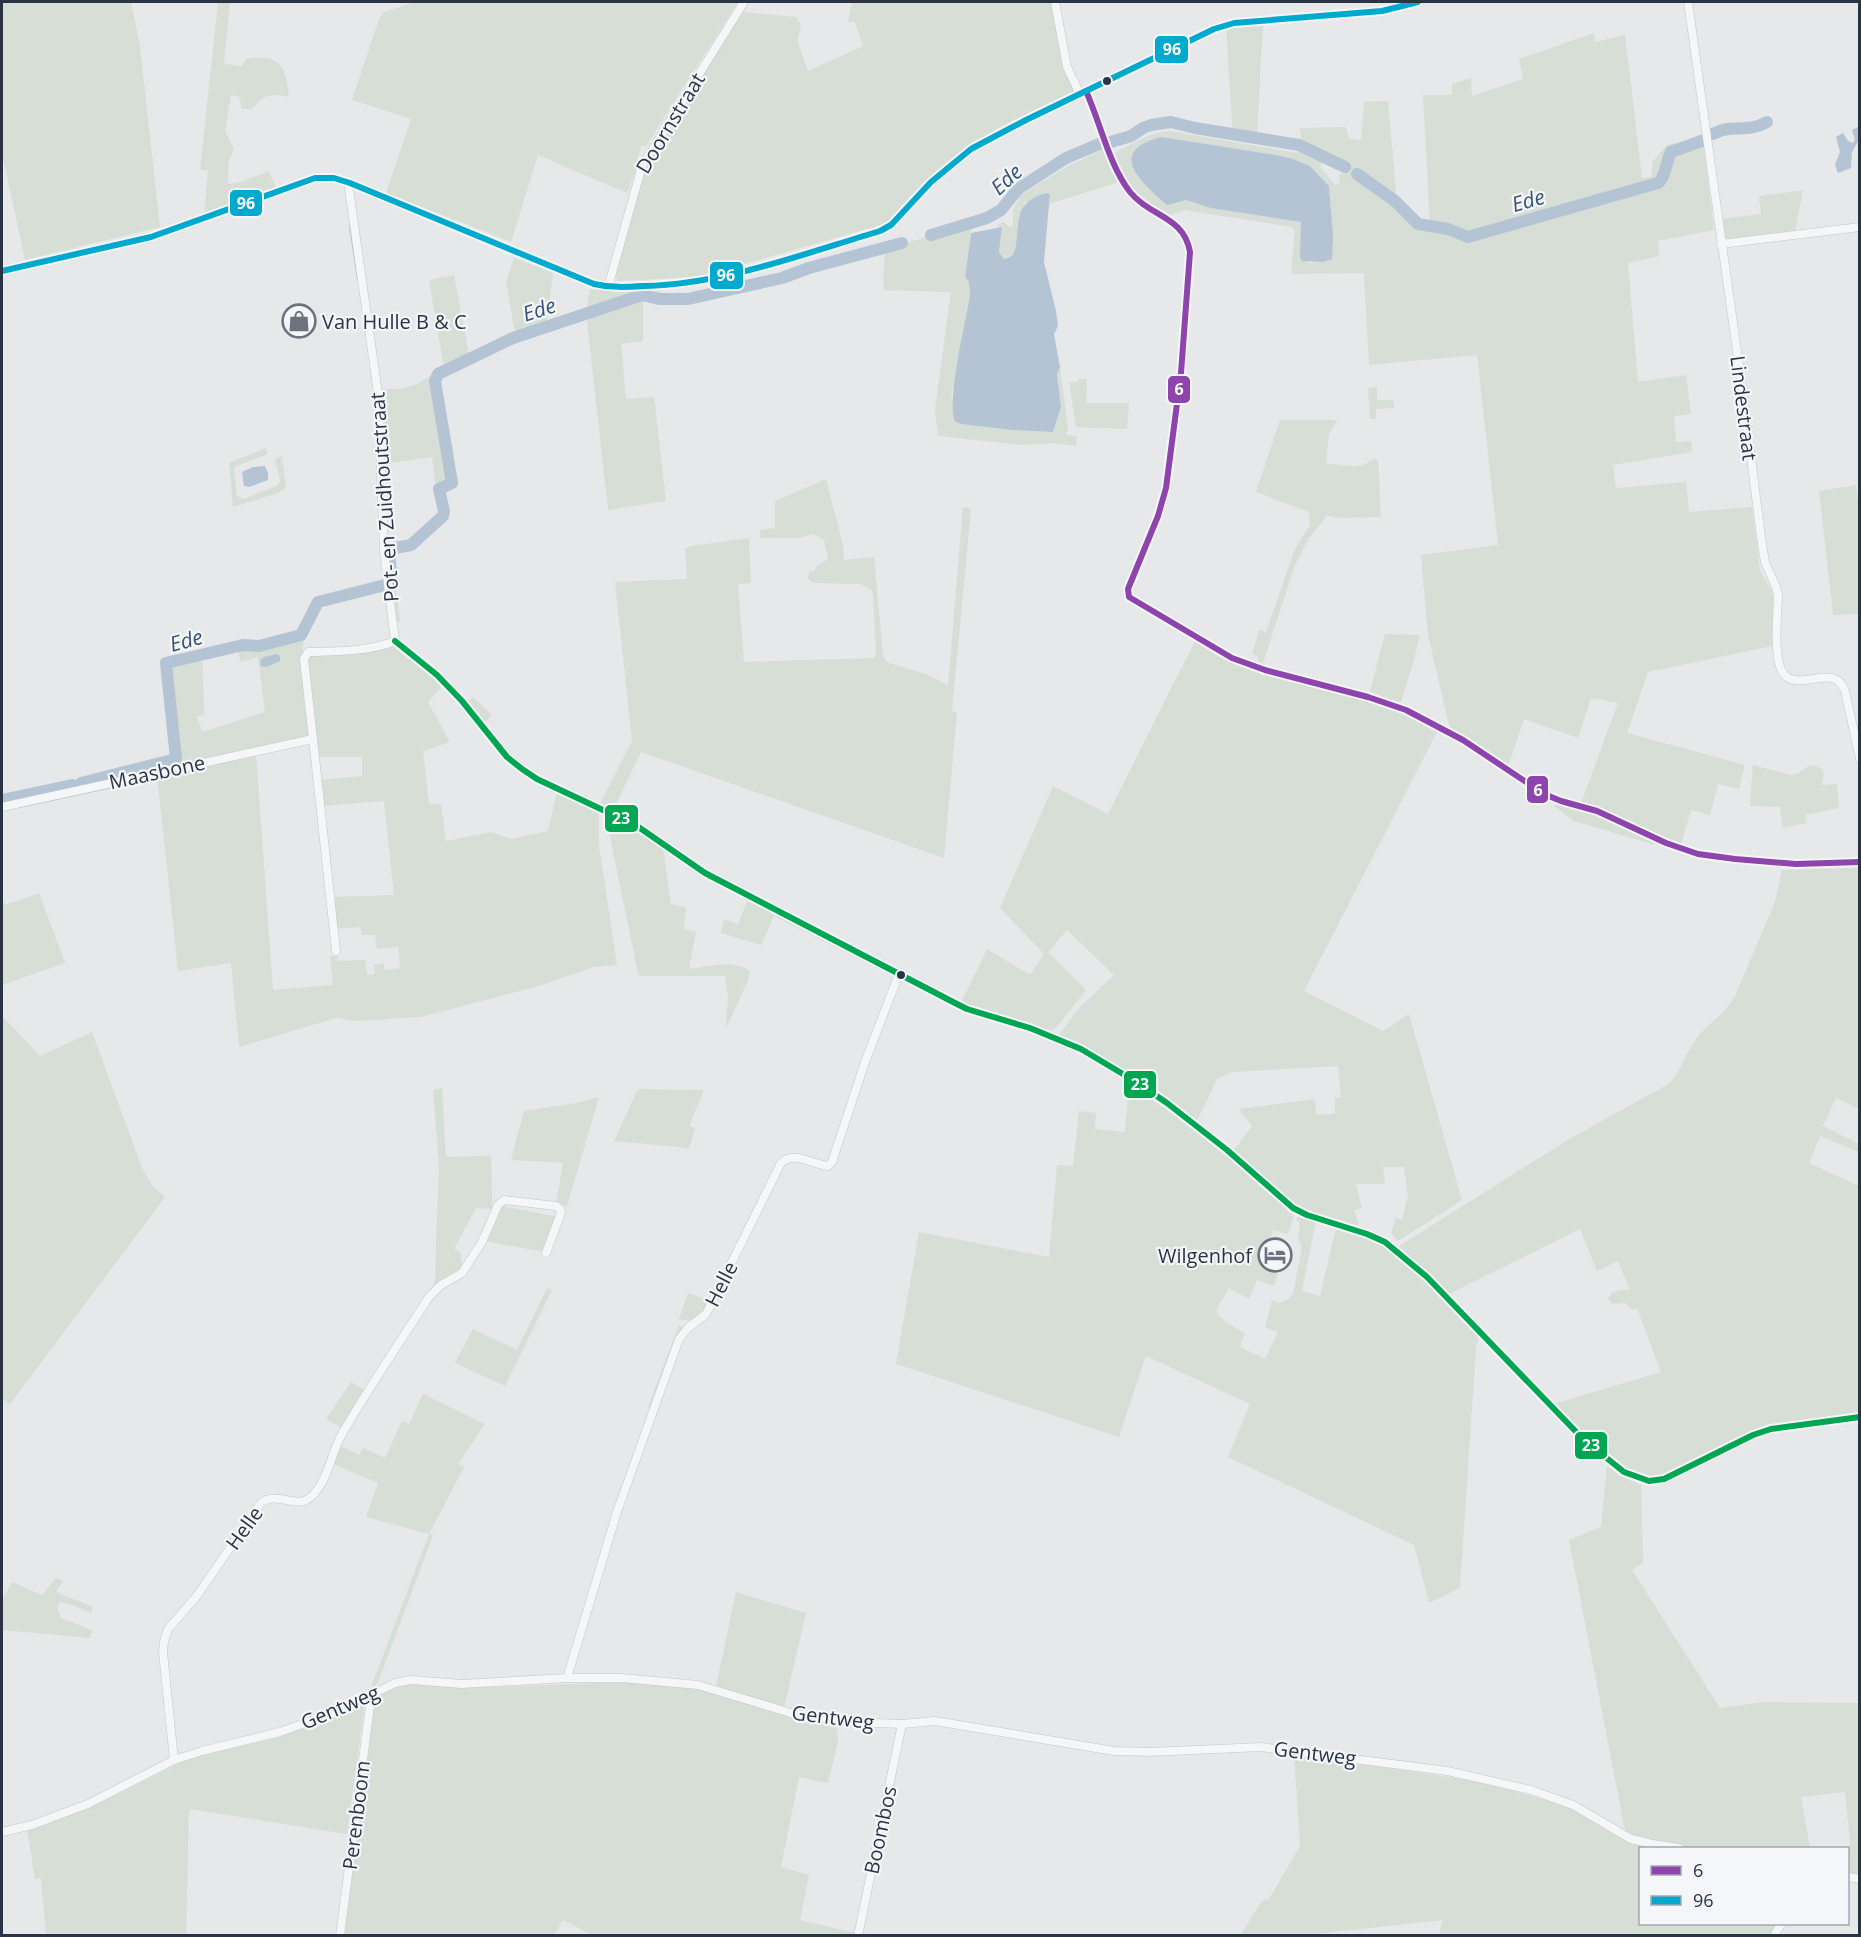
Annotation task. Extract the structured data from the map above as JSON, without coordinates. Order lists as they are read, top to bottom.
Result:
{
  "streets": {
    "street": [
      "Doornstraat",
      "Lindestraat",
      "Pot- en Zuidhoutstraat",
      "Maasbone",
      "Helle",
      "Gentweg",
      "Perenboom",
      "Boombos"
    ]
  },
  "crossings": [
    ["Helle", "Gentweg"],
    ["Gentweg", "Perenboom"],
    ["Gentweg", "Boombos"]
  ],
  "water": ["Ede"],
  "places": {
    "shop": ["Van Hulle B & C"],
    "hotel": ["Wilgenhof"]
  },
  "lines": ["transit line 96", "transit line 6", "transit line 23"],
  "legend": ["6", "96"]
}
